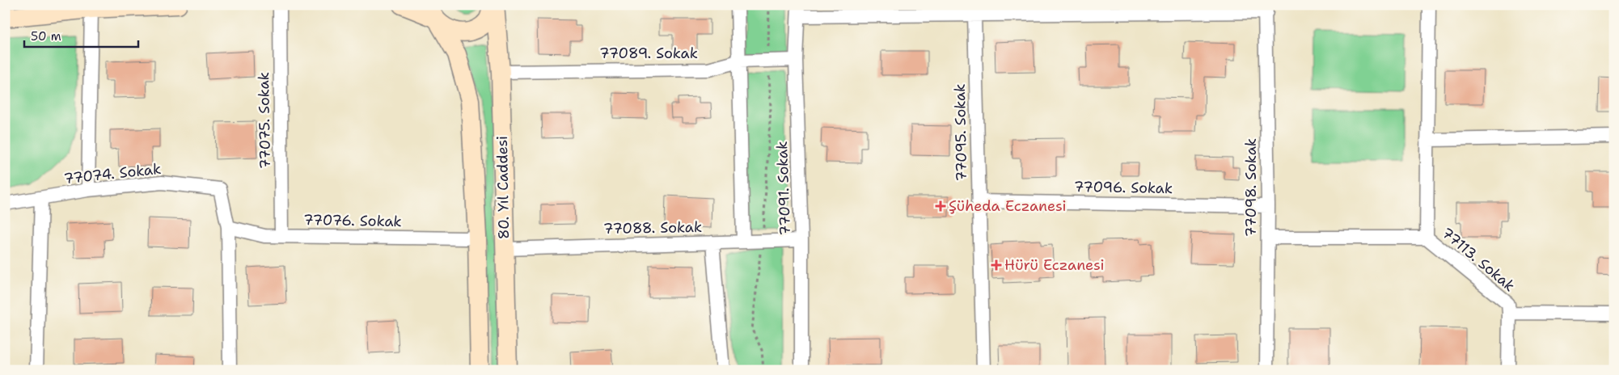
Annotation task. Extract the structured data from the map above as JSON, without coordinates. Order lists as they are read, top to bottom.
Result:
{
  "streets": {
    "main road": ["80. Yıl Caddesi"],
    "street": [
      "77089. Sokak",
      "77075. Sokak",
      "77095. Sokak",
      "77074. Sokak",
      "77096. Sokak",
      "77098. Sokak",
      "77091. Sokak",
      "77076. Sokak",
      "77088. Sokak",
      "77113. Sokak"
    ]
  },
  "crossings": [
    ["77089. Sokak", "80. Yıl Caddesi"],
    ["77089. Sokak", "77091. Sokak"],
    ["77075. Sokak", "77076. Sokak"],
    ["77095. Sokak", "77096. Sokak"],
    ["77074. Sokak", "77076. Sokak"],
    ["80. Yıl Caddesi", "77076. Sokak"],
    ["80. Yıl Caddesi", "77088. Sokak"],
    ["77096. Sokak", "77098. Sokak"],
    ["77098. Sokak", "77113. Sokak"],
    ["77091. Sokak", "77088. Sokak"]
  ],
  "places": {
    "health": ["Şüheda Eczanesi", "Hürü Eczanesi"]
  },
  "scale_bar": "50 m"
}
